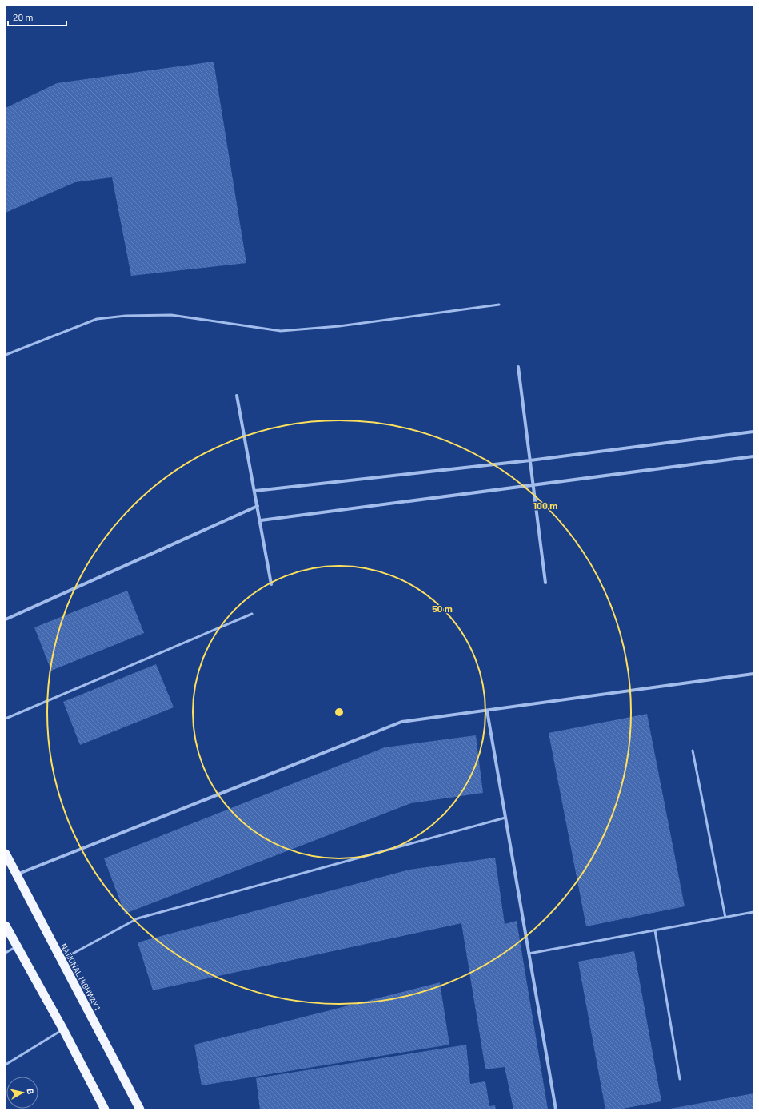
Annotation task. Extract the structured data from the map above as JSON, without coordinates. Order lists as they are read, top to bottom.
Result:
{
  "streets": {
    "highway": ["NATIONAL HIGHWAY 1"]
  },
  "scale_bar": "20 m",
  "north": "right",
  "rings": ["100 m", "50 m"]
}
